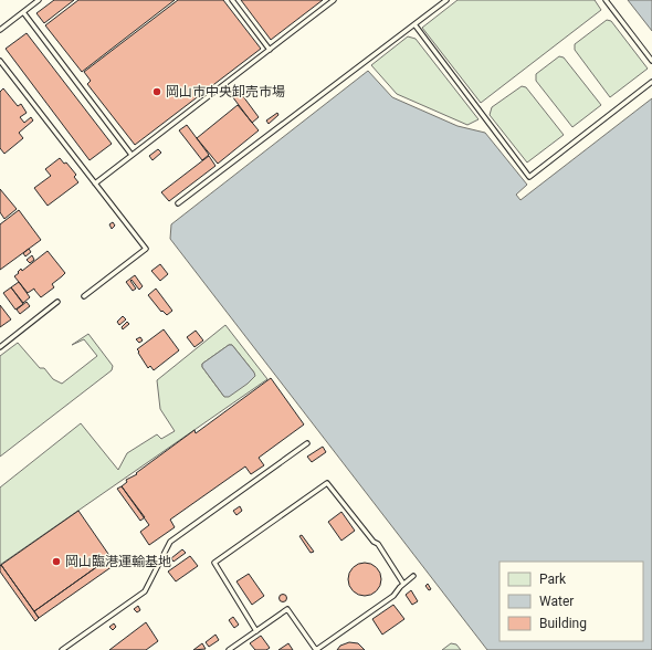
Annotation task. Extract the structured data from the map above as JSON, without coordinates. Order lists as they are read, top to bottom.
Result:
{
  "places": ["岡山市中央卸売市場", "岡山臨港運輸基地"],
  "legend": ["Park", "Water", "Building"]
}
